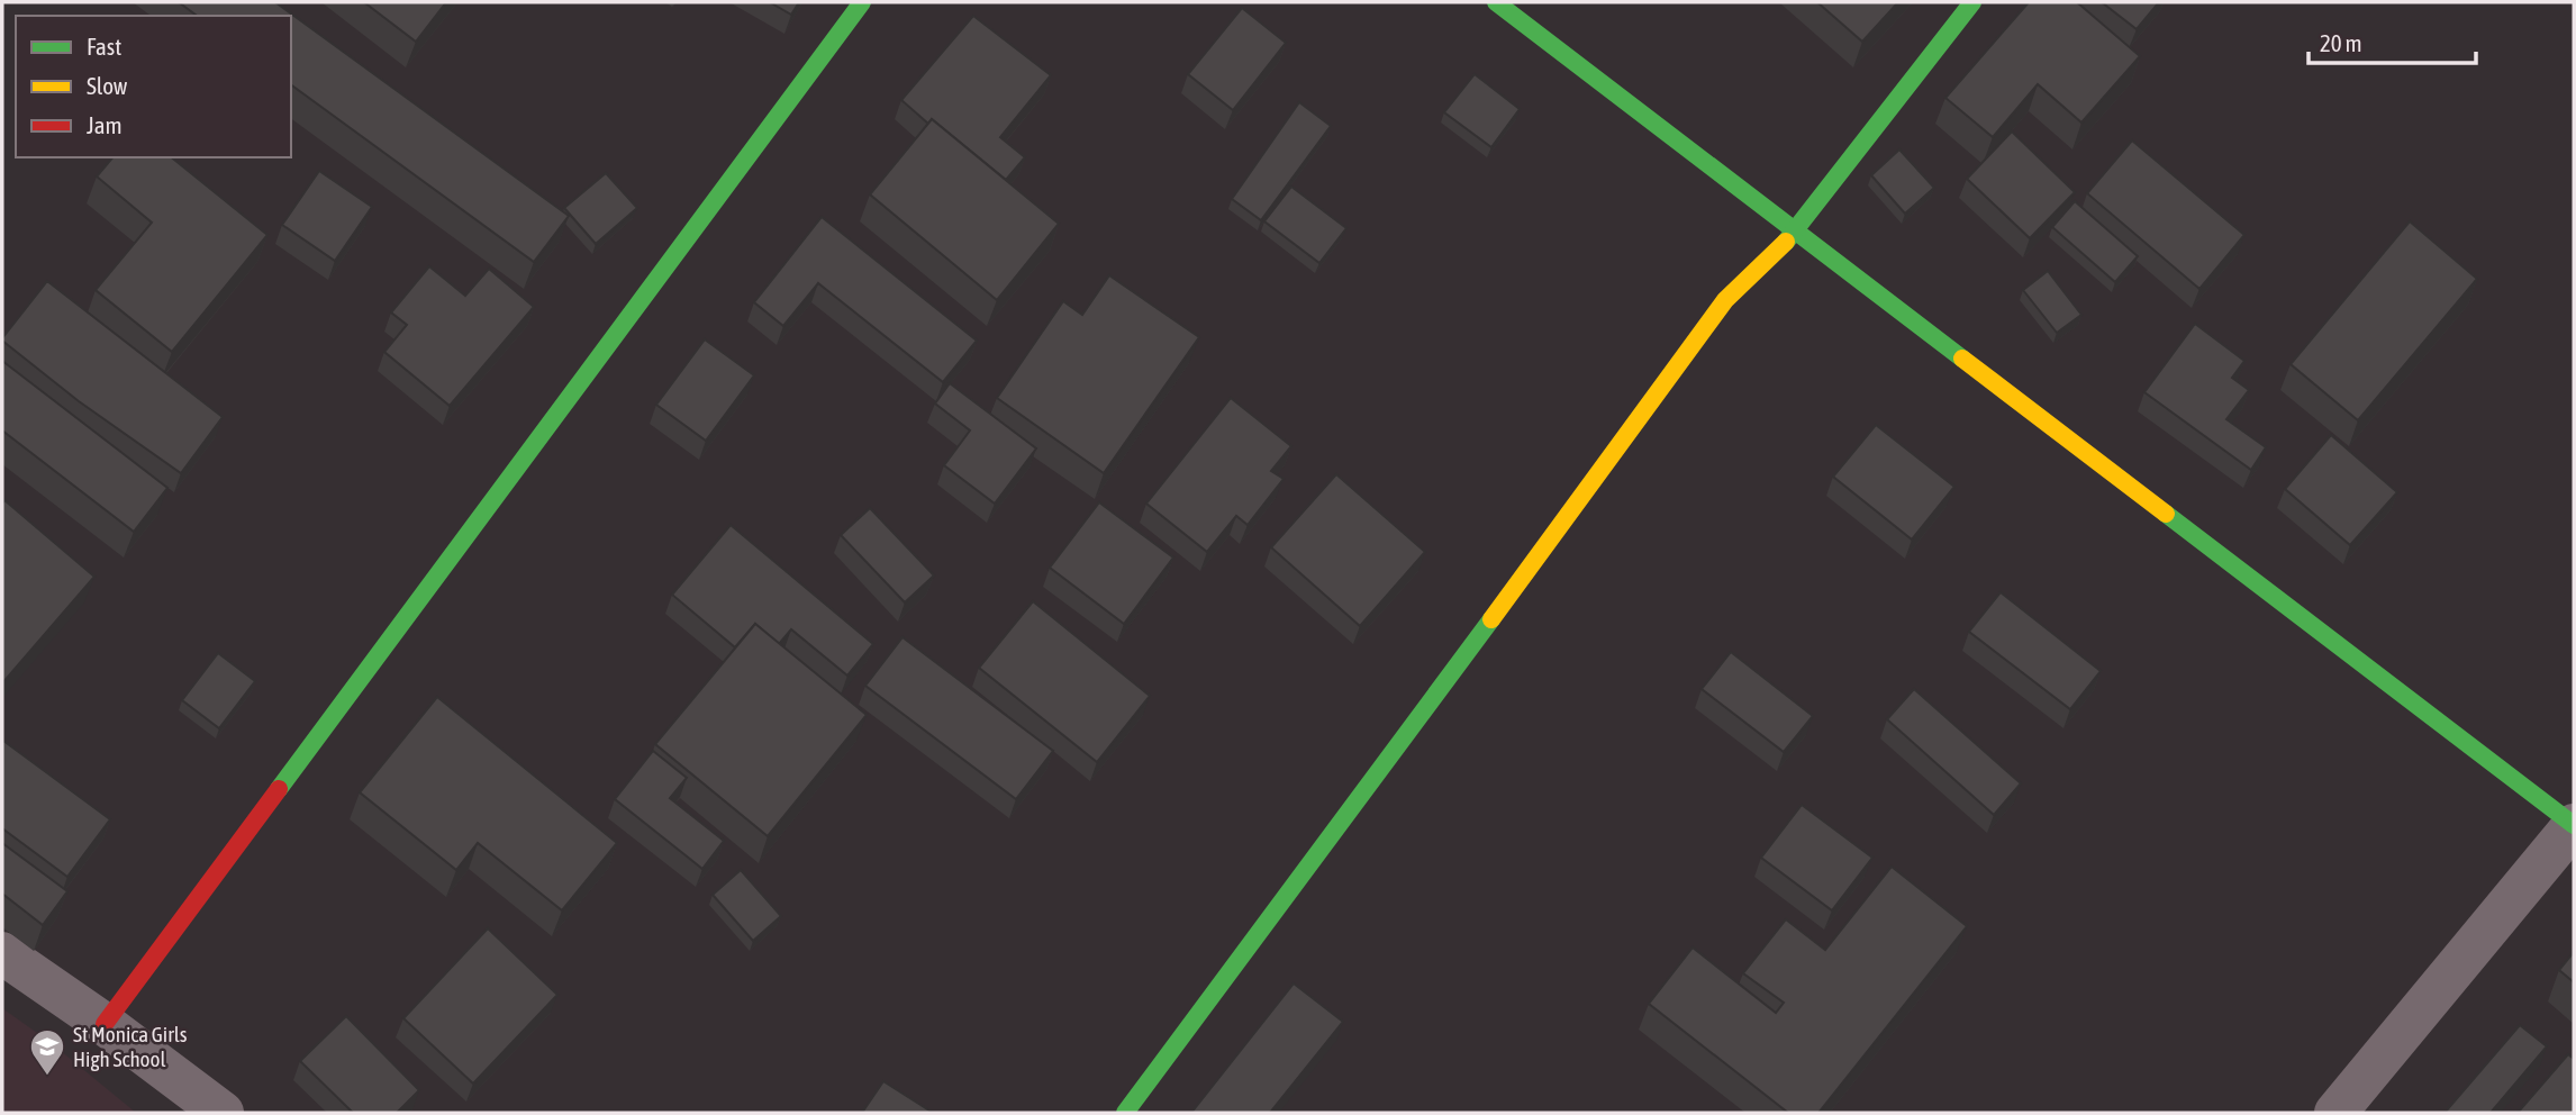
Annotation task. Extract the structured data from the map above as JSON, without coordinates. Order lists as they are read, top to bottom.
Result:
{
  "places": {
    "school or university": ["St Monica Girls High School"]
  },
  "legend": ["Fast", "Slow", "Jam"],
  "scale_bar": "20 m"
}
